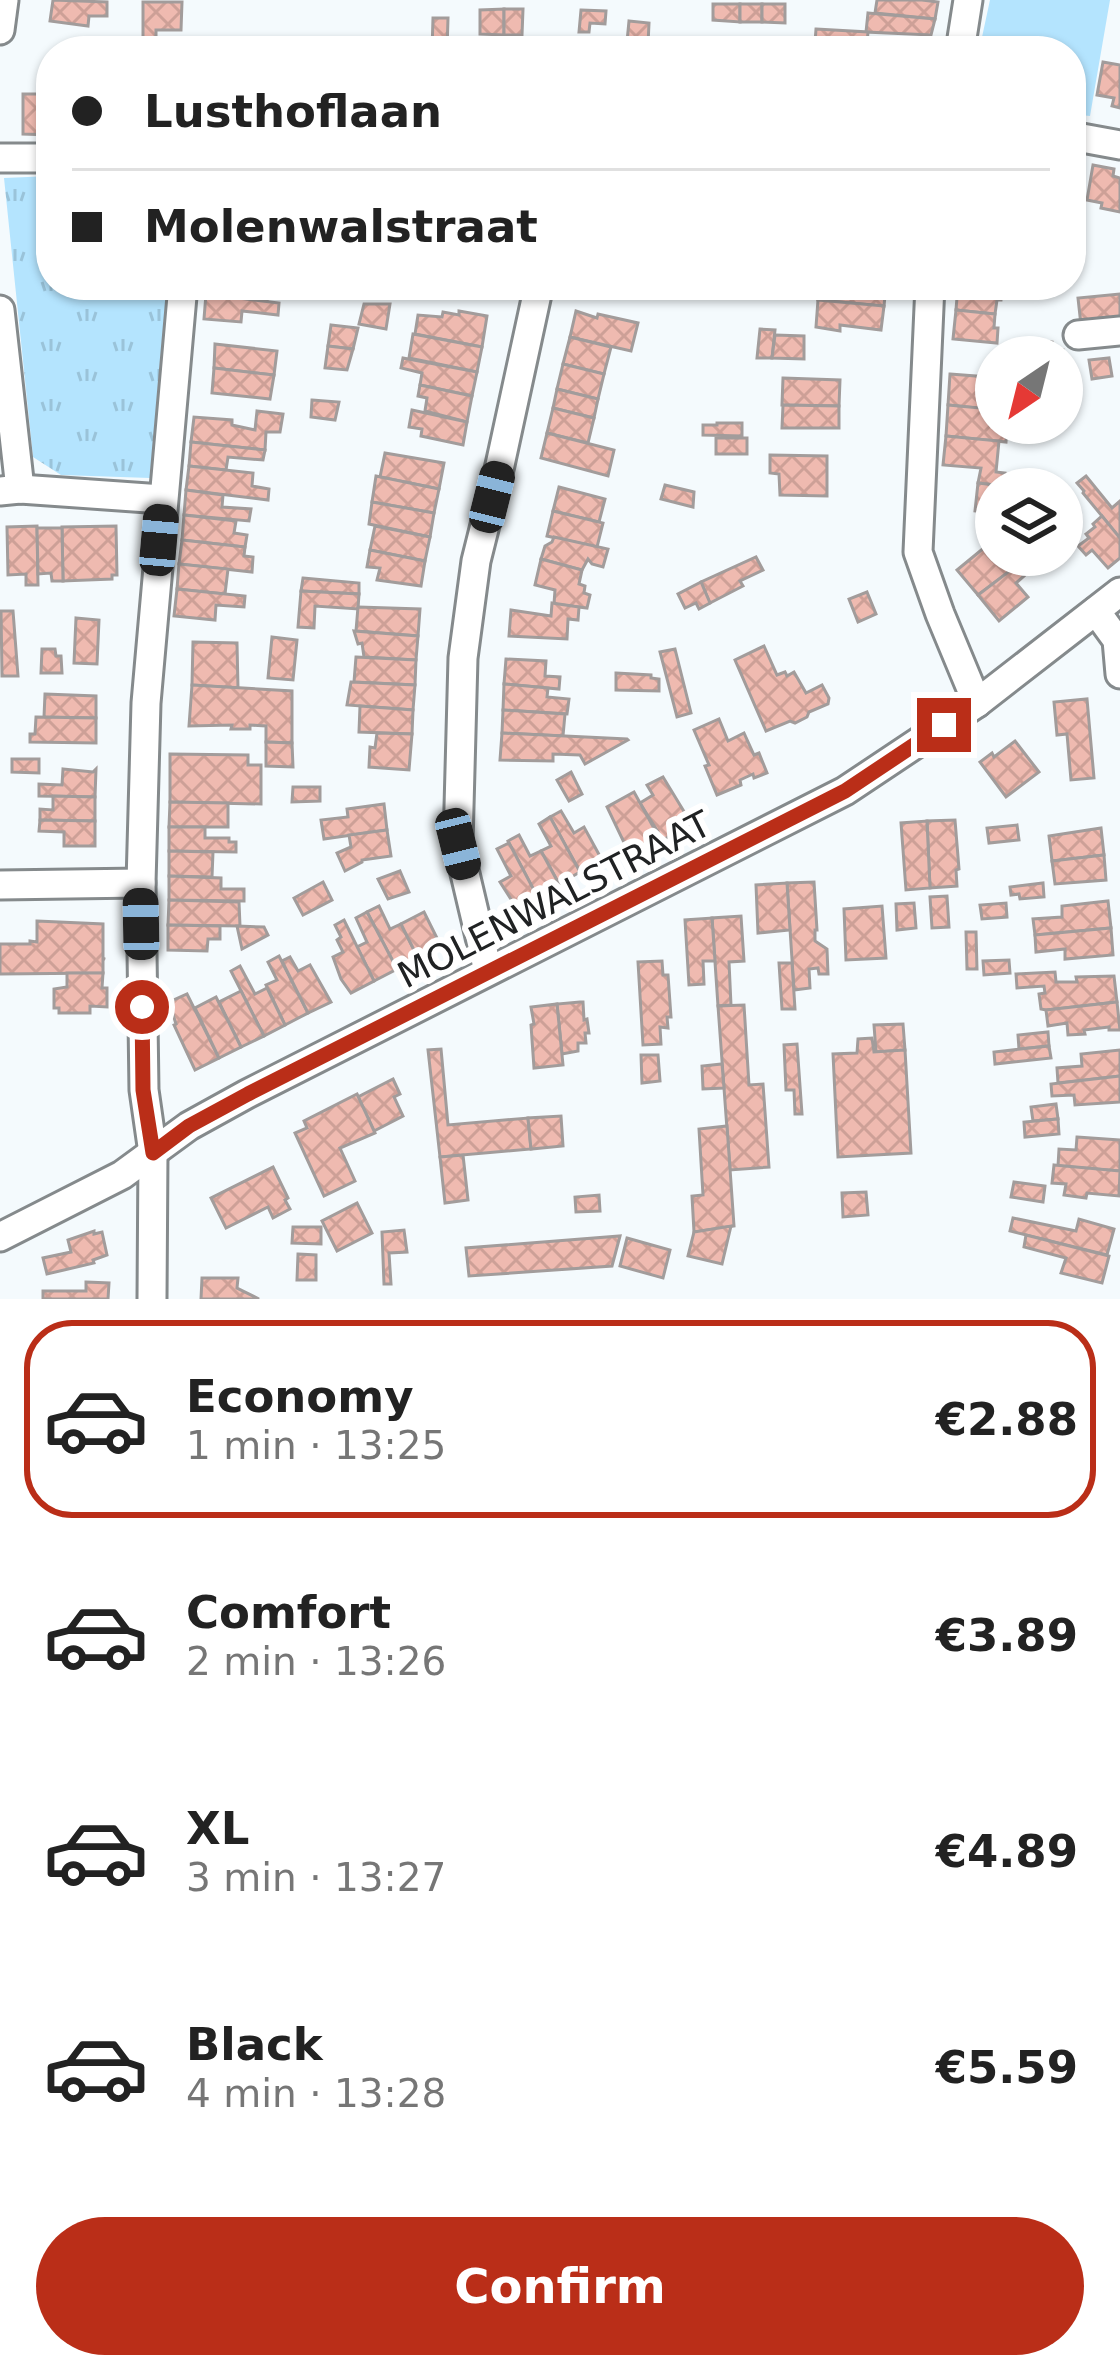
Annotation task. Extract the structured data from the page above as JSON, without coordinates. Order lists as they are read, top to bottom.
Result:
{
  "streets": {
    "street": ["MOLENWALSTRAAT"]
  },
  "north": "bottom left",
  "page": {
    "banner": ["Lusthoflaan", "Molenwalstraat"],
    "list": [
      {
        "name": "Economy",
        "note": "1 min · 13:25",
        "value": "€2.88"
      },
      {
        "name": "Comfort",
        "note": "2 min · 13:26",
        "value": "€3.89"
      },
      {
        "name": "XL",
        "note": "3 min · 13:27",
        "value": "€4.89"
      },
      {
        "name": "Black",
        "note": "4 min · 13:28",
        "value": "€5.59"
      }
    ],
    "buttons": "Confirm"
  }
}
